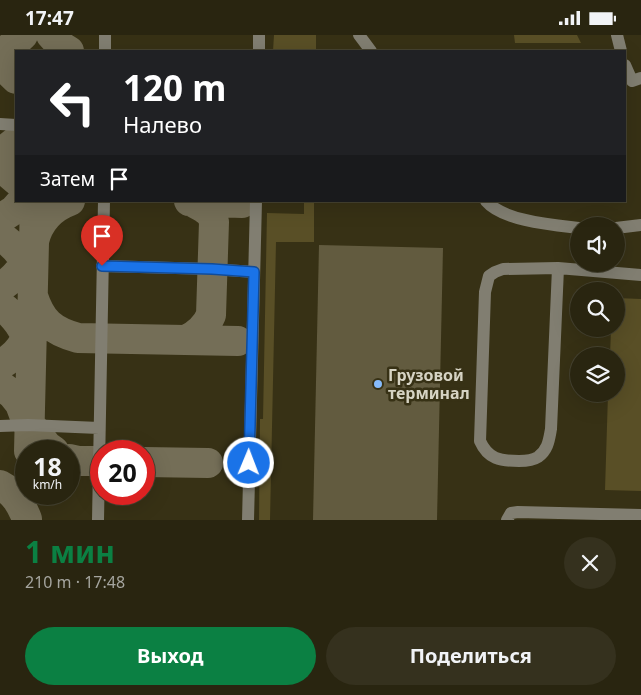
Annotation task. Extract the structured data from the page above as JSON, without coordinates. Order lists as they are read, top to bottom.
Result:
{
  "places": ["Грузовой терминал"],
  "page": {
    "status": "17:47",
    "turn": ["120 m", "Налево"],
    "then": "Затем",
    "speed": "18 km/h",
    "limit": "20",
    "heading": ["1 мин", "210 m · 17:48"],
    "buttons": ["Выход", "Поделиться"]
  }
}
